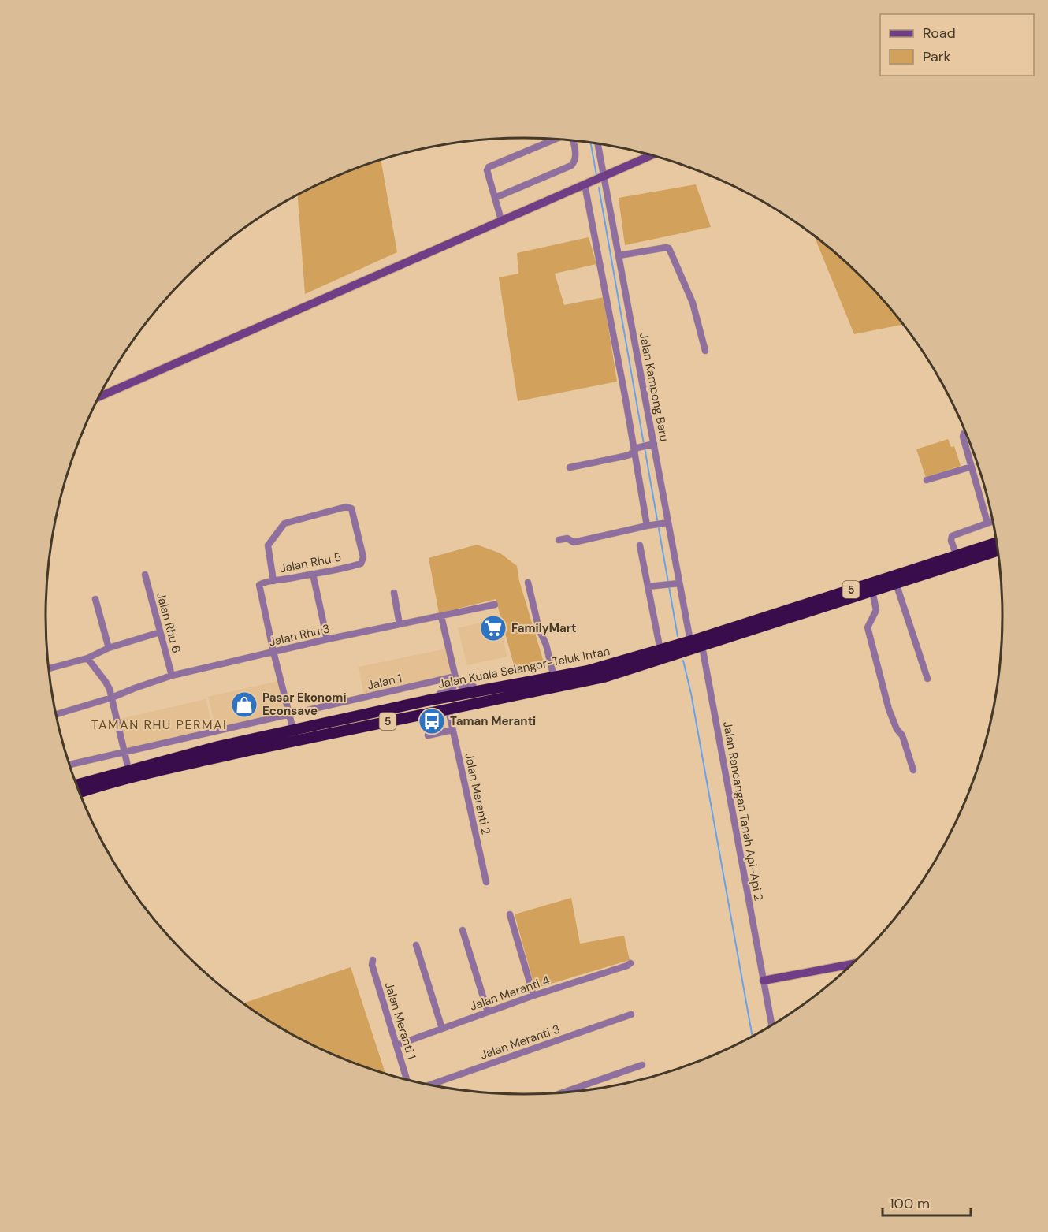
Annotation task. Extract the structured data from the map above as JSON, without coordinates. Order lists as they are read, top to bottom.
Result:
{
  "streets": {
    "highway": ["5", "Jalan Kuala Selangor-Teluk Intan"],
    "street": [
      "Jalan Kampong Baru",
      "Jalan Rhu 5",
      "Jalan Rhu 6",
      "Jalan Rhu 3",
      "Jalan 1",
      "Jalan Meranti 2",
      "Jalan Rancangan Tanah Api-Api 2",
      "Jalan Meranti 4",
      "Jalan Meranti 1",
      "Jalan Meranti 3"
    ]
  },
  "crossings": [
    ["Jalan Kampong Baru", "Jalan Kuala Selangor-Teluk Intan"],
    ["Jalan Rhu 5", "Jalan Rhu 3"],
    ["Jalan Rhu 6", "Jalan Rhu 3"],
    ["Jalan Kuala Selangor-Teluk Intan", "Jalan Meranti 2"],
    ["Jalan Kuala Selangor-Teluk Intan", "Jalan Rancangan Tanah Api-Api 2"],
    ["Jalan Meranti 4", "Jalan Meranti 1"]
  ],
  "districts": ["TAMAN RHU PERMAI"],
  "places": {
    "supermarket": ["FamilyMart"],
    "shop": ["Pasar Ekonomi Econsave"],
    "bus stop": ["Taman Meranti"]
  },
  "legend": ["Road", "Park"],
  "scale_bar": "100 m"
}
